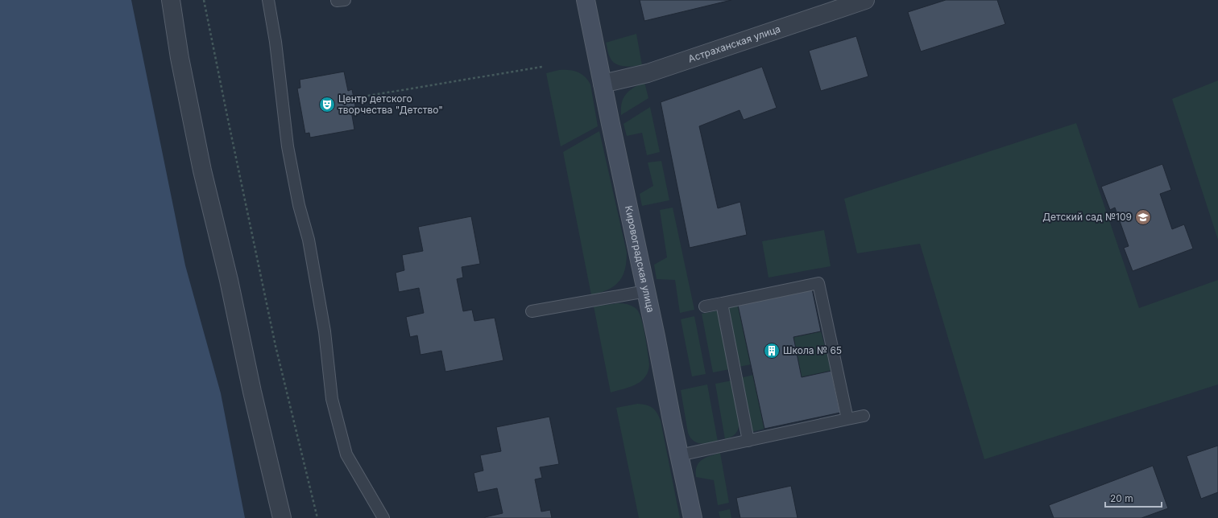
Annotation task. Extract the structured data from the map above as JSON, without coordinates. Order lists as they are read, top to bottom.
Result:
{
  "streets": {
    "street": ["Астраханская улица", "Кировоградская улица"]
  },
  "crossings": [
    ["Астраханская улица", "Кировоградская улица"]
  ],
  "places": {
    "theatre": ["Центр детского творчества \"Детство\""],
    "school or university": ["Детский сад №109"],
    "building": ["Школа № 65"]
  },
  "scale_bar": "20 m"
}
